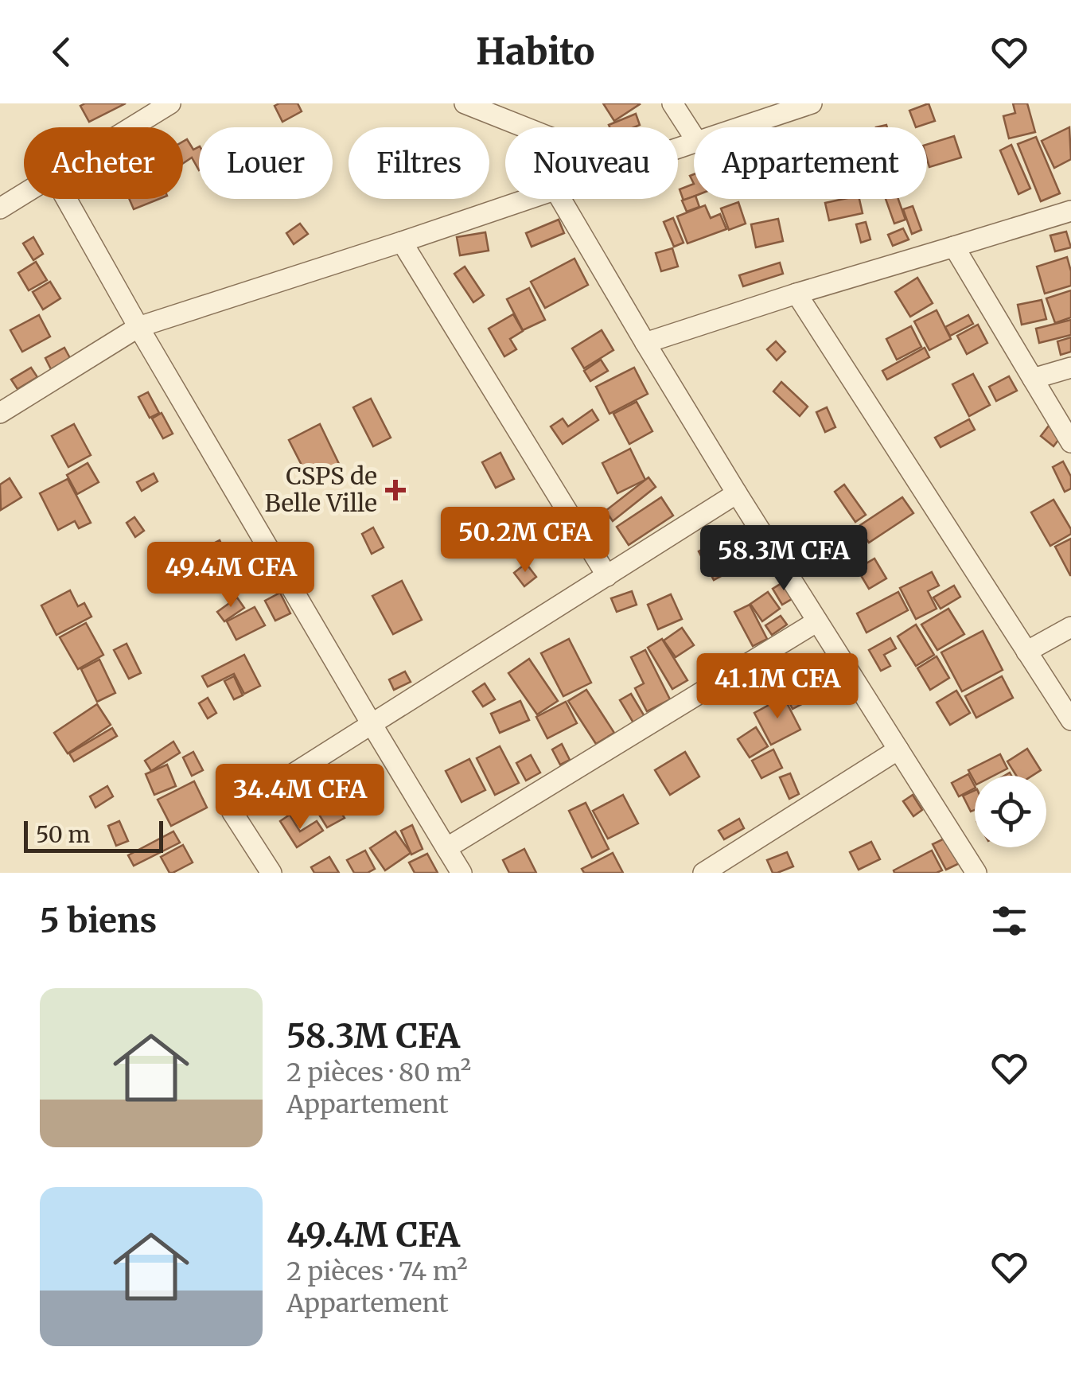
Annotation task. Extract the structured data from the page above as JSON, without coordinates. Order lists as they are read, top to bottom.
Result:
{
  "places": {
    "health": ["CSPS de Belle Ville"]
  },
  "scale_bar": "50 m",
  "page": {
    "header": "Habito",
    "chip": [
      "Acheter",
      "Louer",
      "Filtres",
      "Nouveau",
      "Appartement"
    ],
    "price": [
      "50.2M CFA",
      "58.3M CFA",
      "49.4M CFA",
      "41.1M CFA",
      "34.4M CFA"
    ],
    "scale": "50 m",
    "heading": "5 biens",
    "list": [
      {
        "name": "58.3M CFA",
        "note": "2 pièces · 80 m² · Appartement"
      },
      {
        "name": "49.4M CFA",
        "note": "2 pièces · 74 m² · Appartement"
      }
    ]
  }
}
